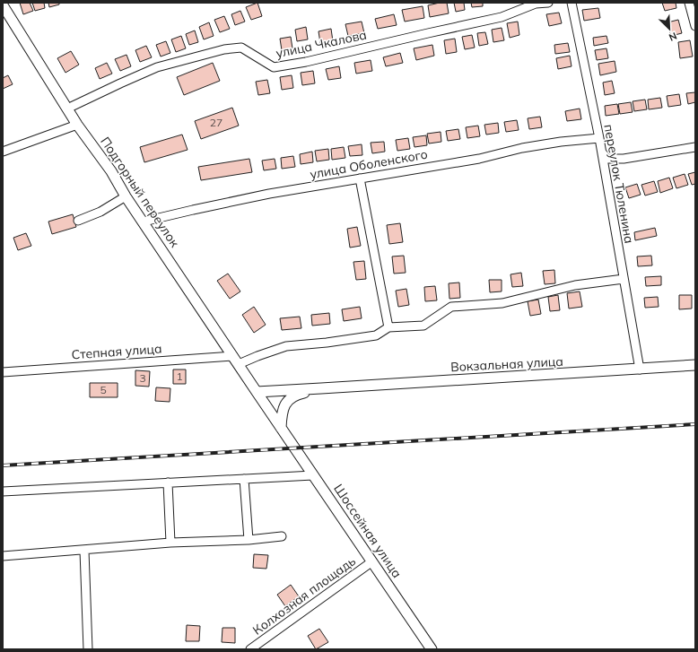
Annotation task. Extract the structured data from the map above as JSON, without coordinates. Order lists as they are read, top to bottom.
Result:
{
  "streets": {
    "main road": ["Подгорный переулок", "Вокзальная улица", "Шоссейная улица"],
    "street": [
      "улица Чкалова",
      "улица Оболенского",
      "переулок Тюленина",
      "Степная улица",
      "Колхозная площадь"
    ]
  },
  "crossings": [
    ["улица Чкалова", "Подгорный переулок"],
    ["улица Оболенского", "переулок Тюленина"],
    ["улица Оболенского", "Подгорный переулок"],
    ["переулок Тюленина", "Вокзальная улица"],
    ["Подгорный переулок", "Степная улица"],
    ["Подгорный переулок", "Шоссейная улица"],
    ["Шоссейная улица", "Колхозная площадь"]
  ],
  "house_numbers": [
    "27",
    "1",
    "3",
    "5"
  ],
  "north": "bottom right"
}
